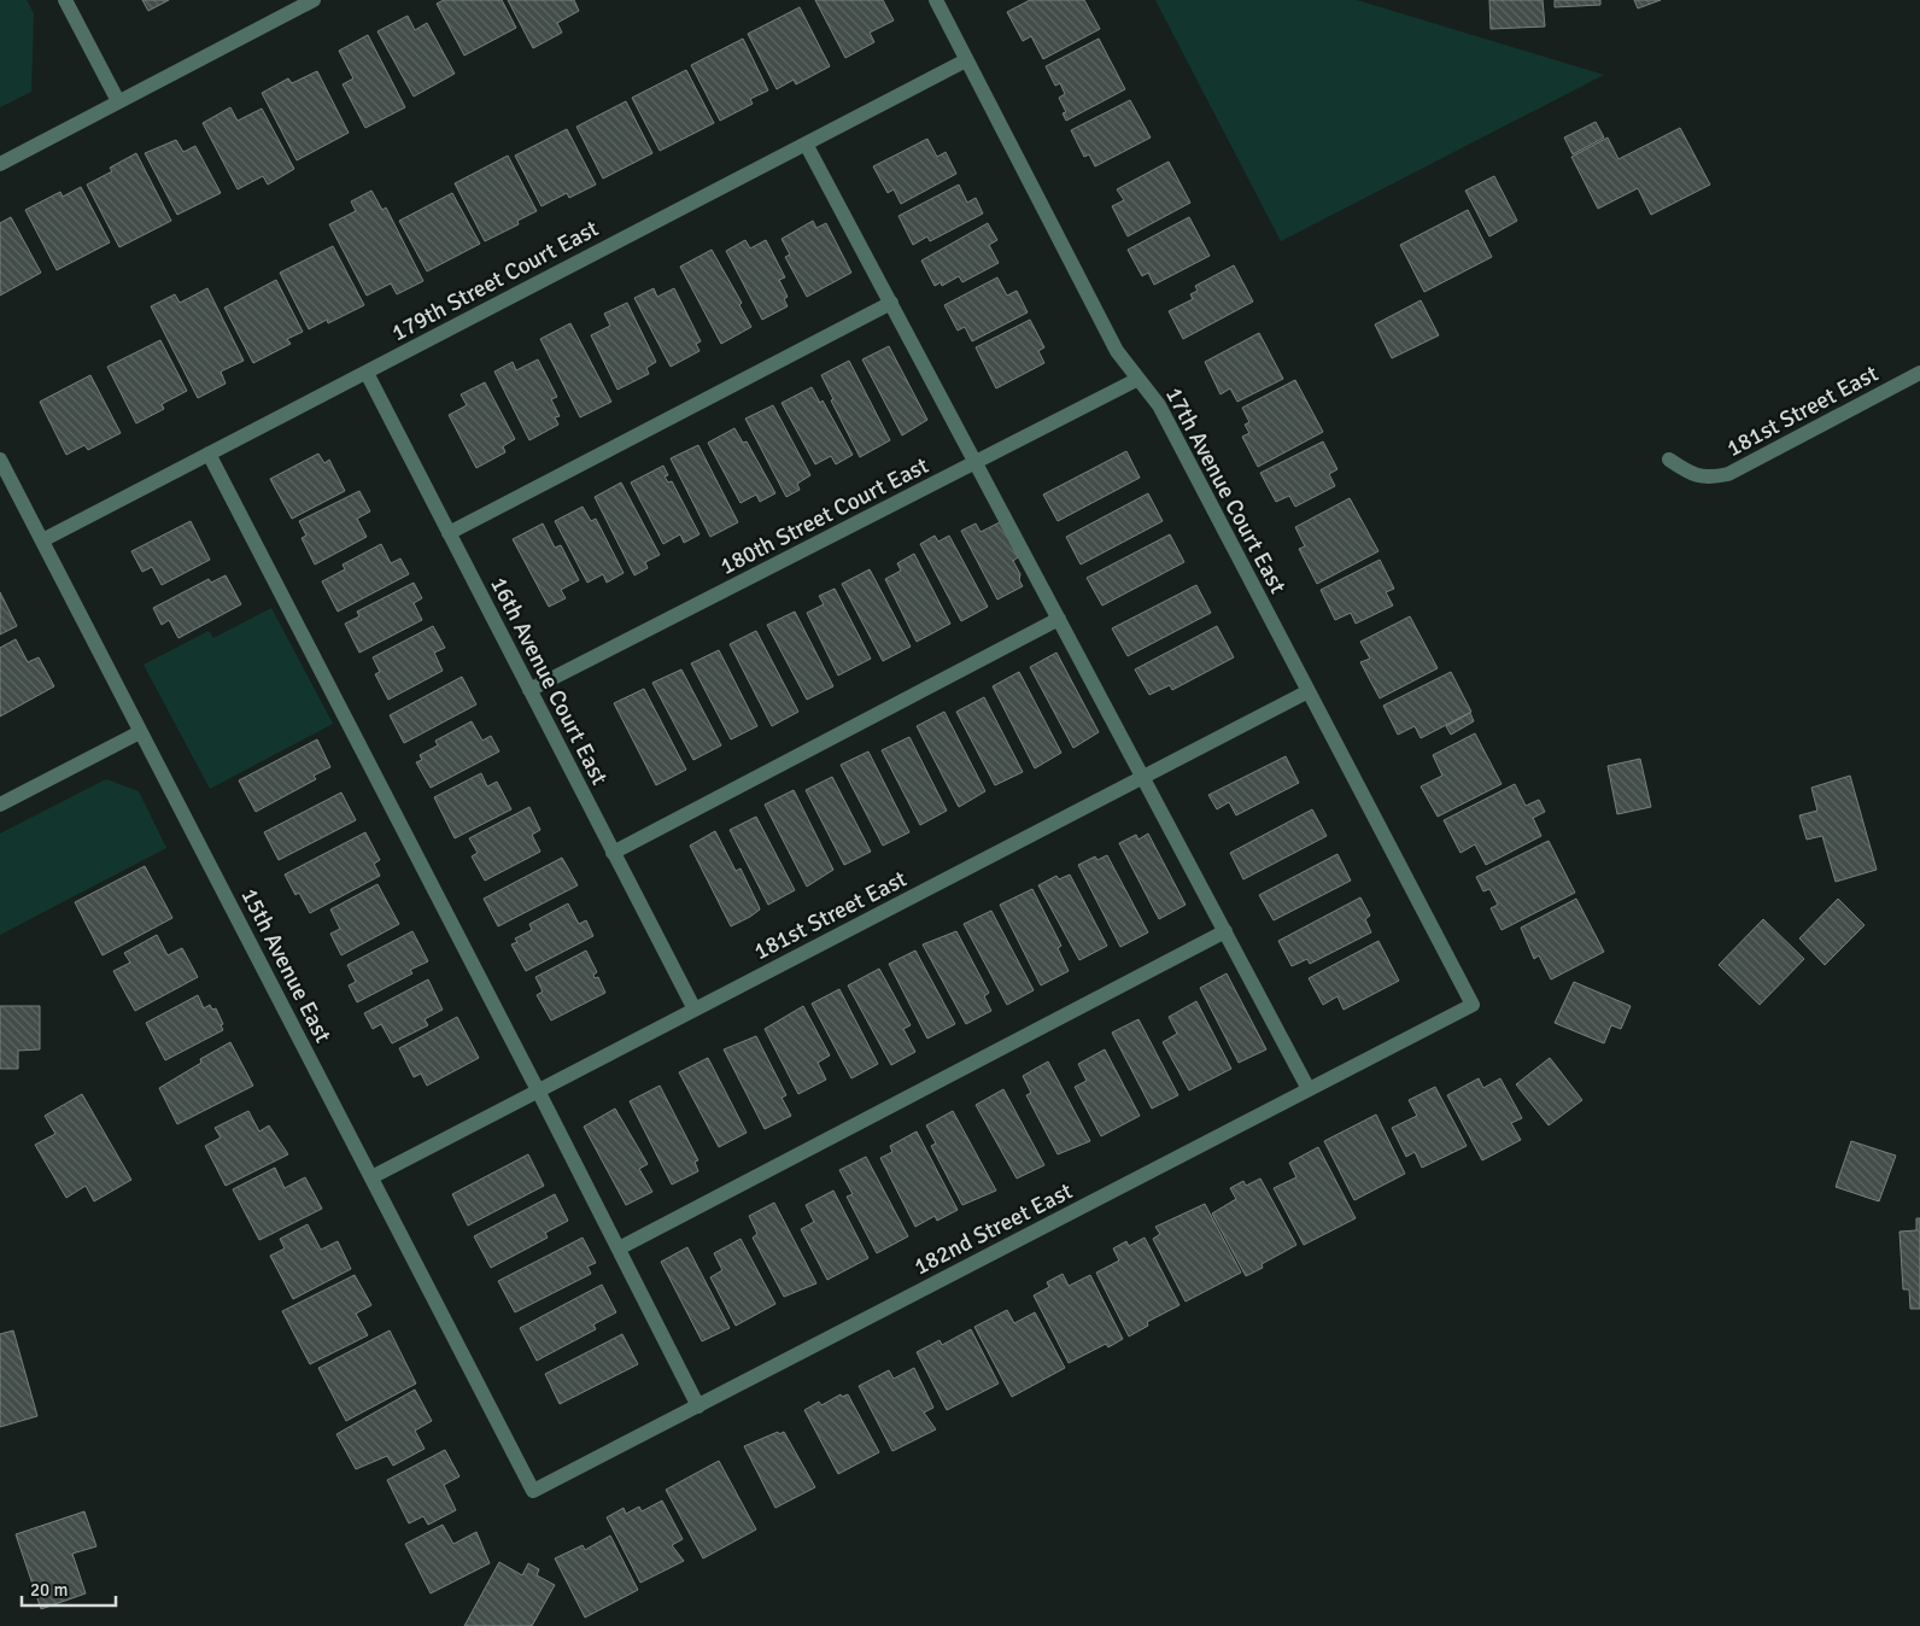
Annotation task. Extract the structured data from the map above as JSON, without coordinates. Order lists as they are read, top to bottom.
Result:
{
  "streets": {
    "street": [
      "179th Street Court East",
      "181st Street East",
      "17th Avenue Court East",
      "180th Street Court East",
      "16th Avenue Court East",
      "15th Avenue East",
      "182nd Street East"
    ]
  },
  "crossings": [
    ["179th Street Court East", "17th Avenue Court East"],
    ["179th Street Court East", "16th Avenue Court East"],
    ["179th Street Court East", "15th Avenue East"],
    ["181st Street East", "17th Avenue Court East"],
    ["181st Street East", "16th Avenue Court East"],
    ["181st Street East", "15th Avenue East"],
    ["17th Avenue Court East", "180th Street Court East"],
    ["17th Avenue Court East", "182nd Street East"],
    ["180th Street Court East", "16th Avenue Court East"],
    ["15th Avenue East", "182nd Street East"]
  ],
  "scale_bar": "20 m"
}
